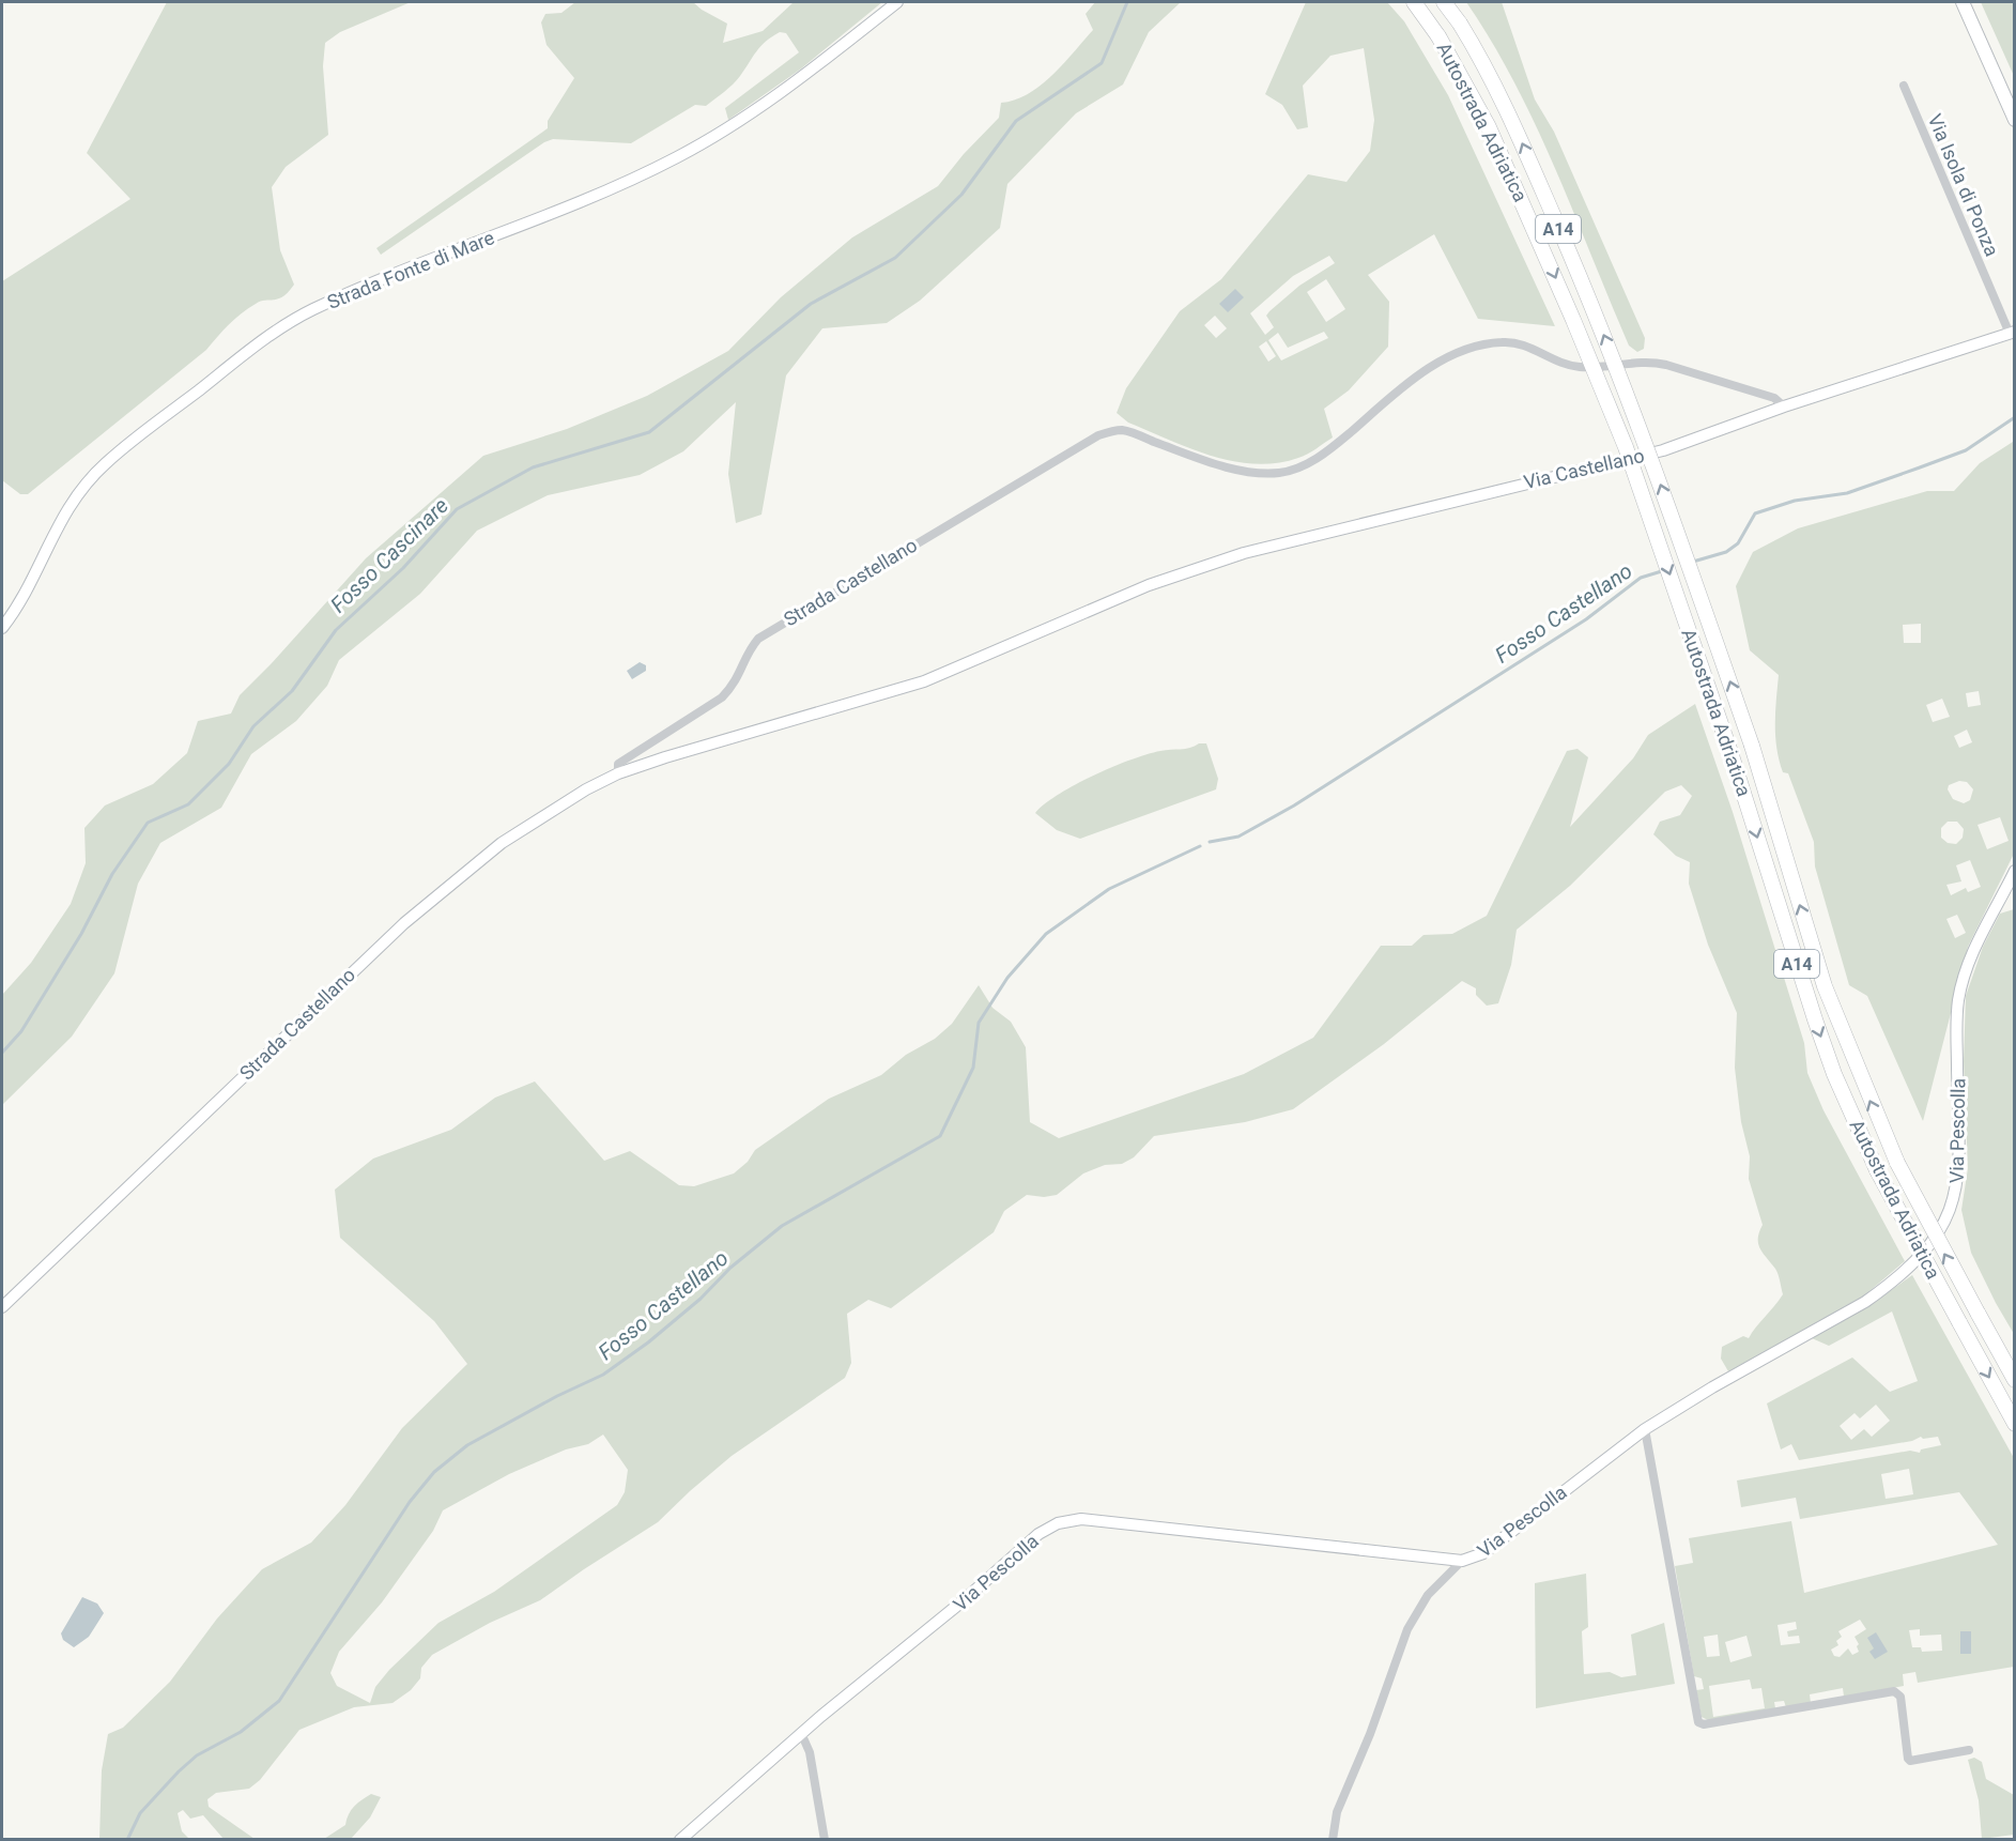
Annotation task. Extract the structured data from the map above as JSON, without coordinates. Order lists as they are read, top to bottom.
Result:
{
  "streets": {
    "highway": ["Autostrada Adriatica", "A14"],
    "street": [
      "Via Isola di Ponza",
      "Strada Fonte di Mare",
      "Via Castellano",
      "Strada Castellano",
      "Via Pescolla"
    ]
  },
  "crossings": [
    ["Via Isola di Ponza", "Via Castellano"],
    ["Via Castellano", "Strada Castellano"]
  ],
  "water": ["Fosso Cascinare", "Fosso Castellano"]
}
